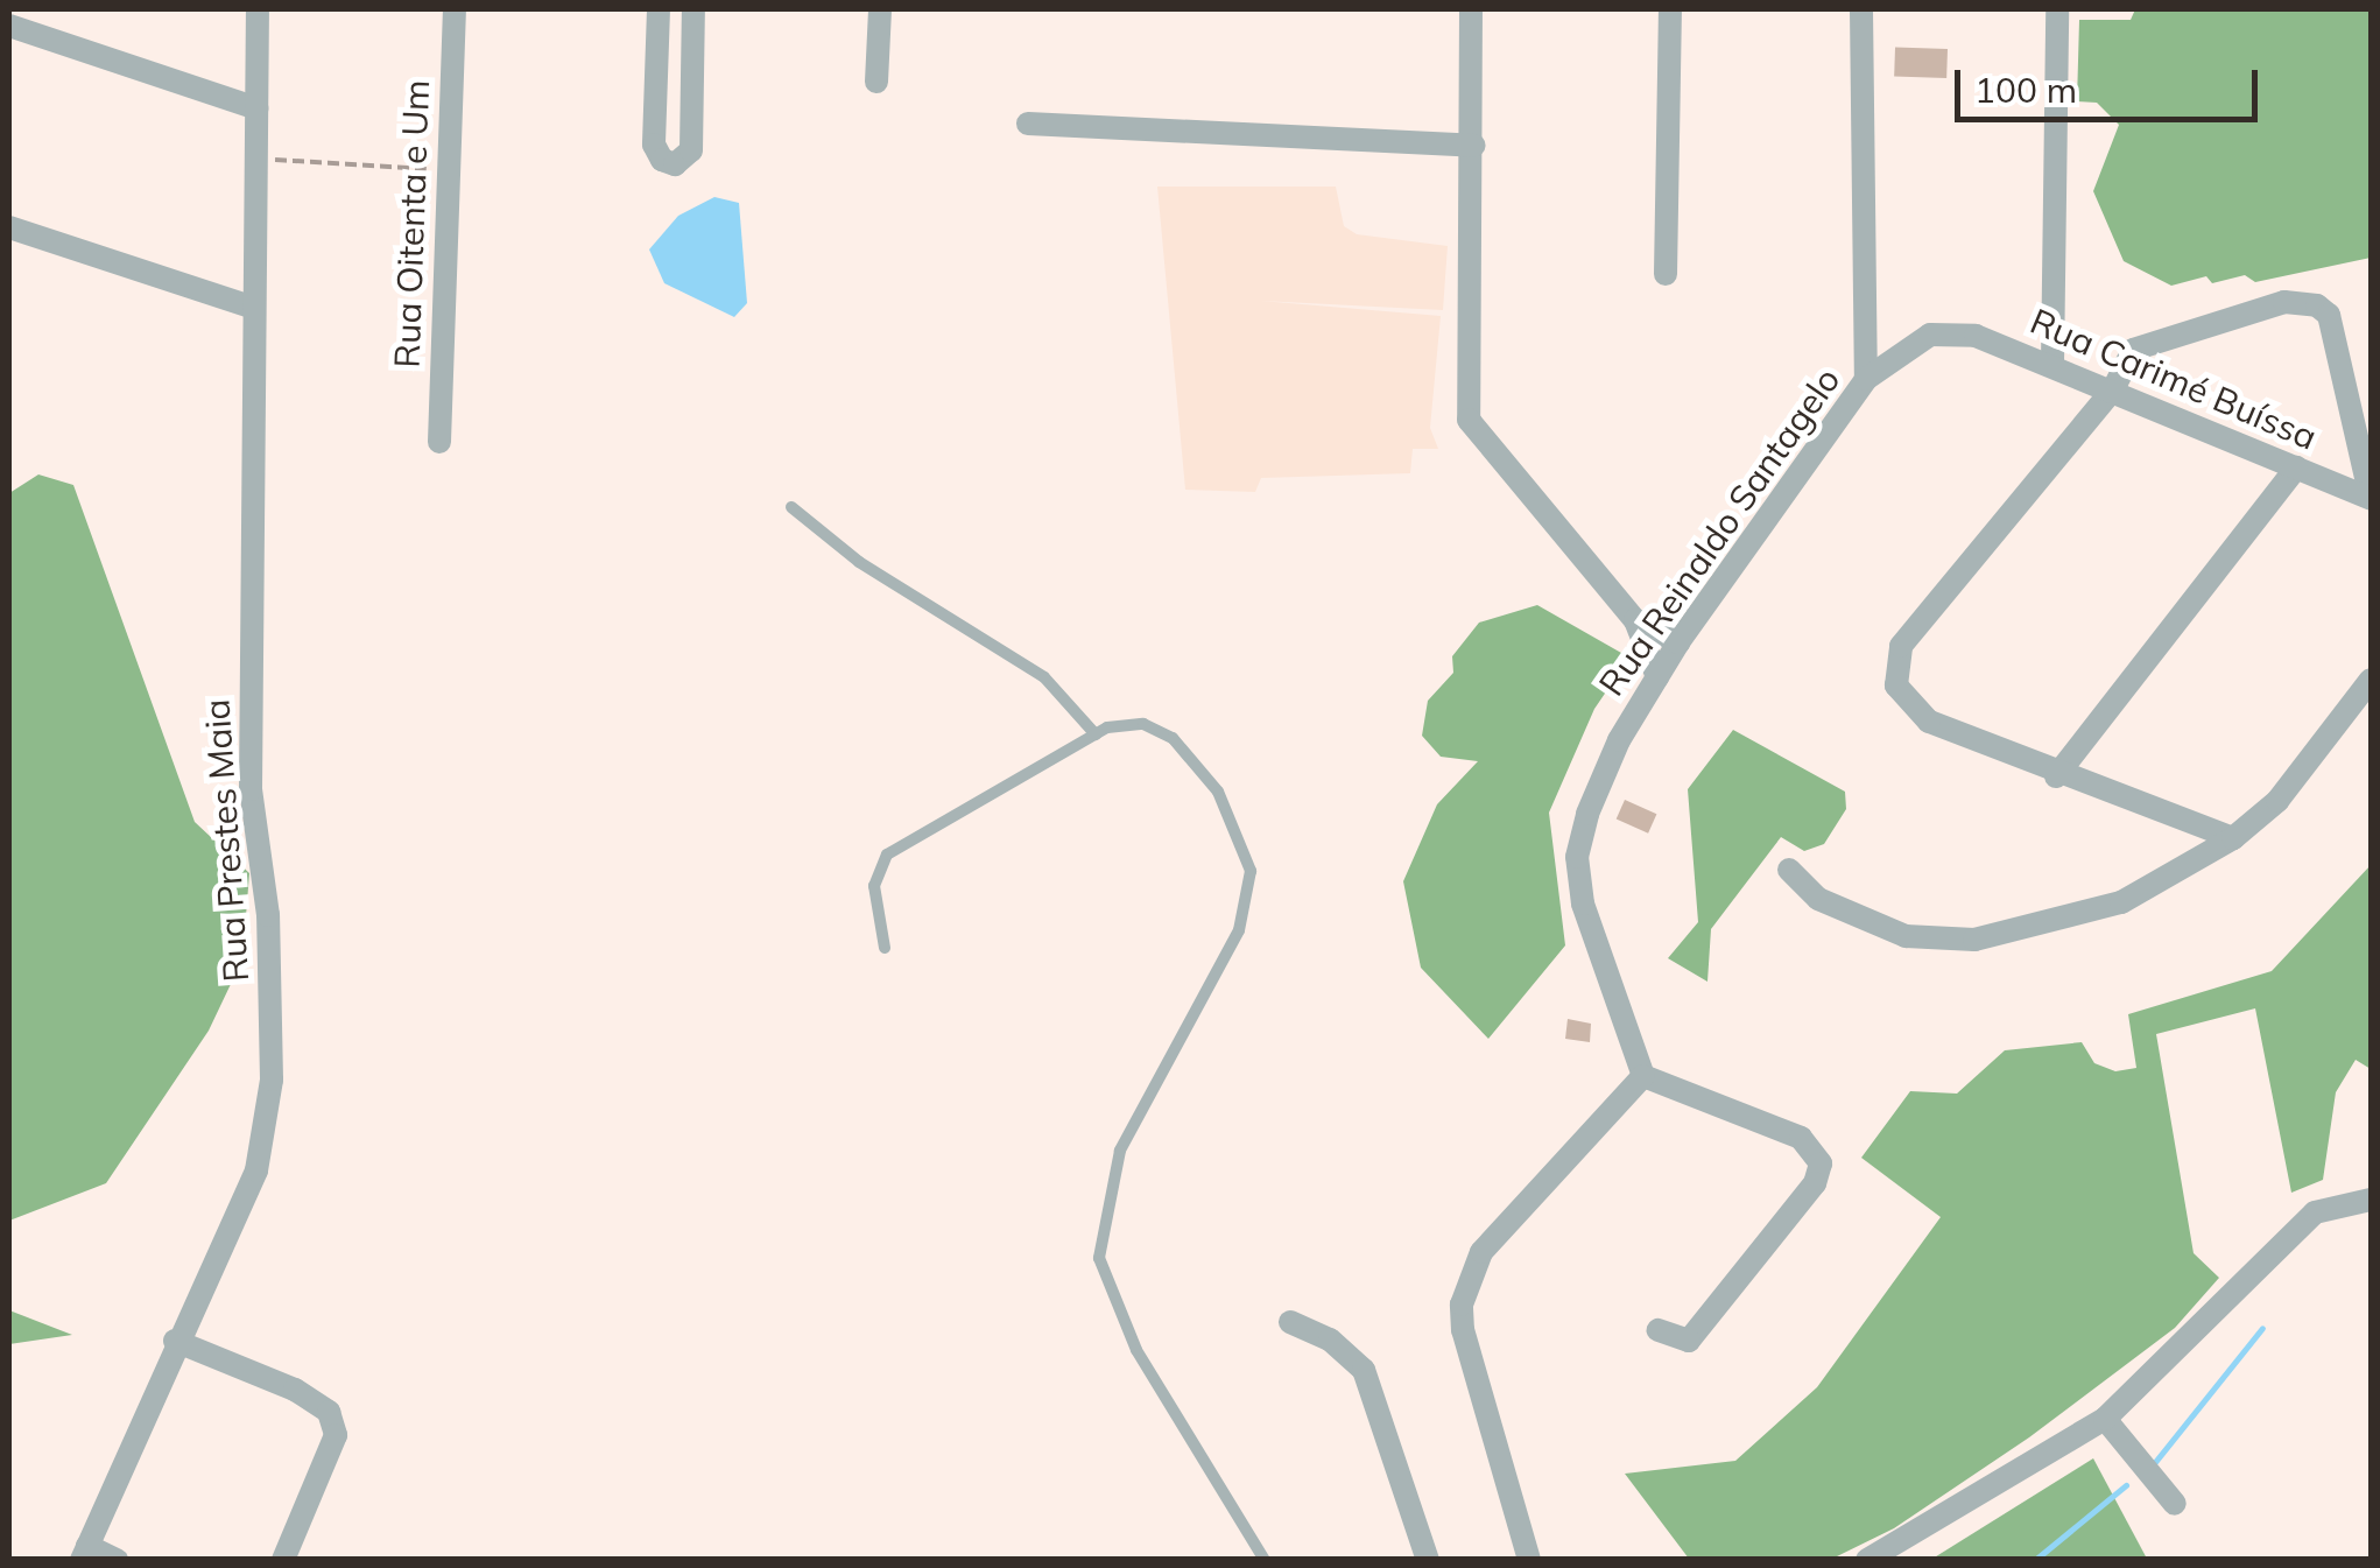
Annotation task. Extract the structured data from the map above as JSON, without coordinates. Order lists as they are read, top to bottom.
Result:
{
  "streets": {
    "street": [
      "Rua Oitenta e Um",
      "Rua Carimé Buíssa",
      "Rua Reinaldo Santagelo",
      "Rua Prestes Maia"
    ]
  },
  "crossings": [
    ["Rua Carimé Buíssa", "Rua Reinaldo Santagelo"]
  ],
  "scale_bar": "100 m"
}
